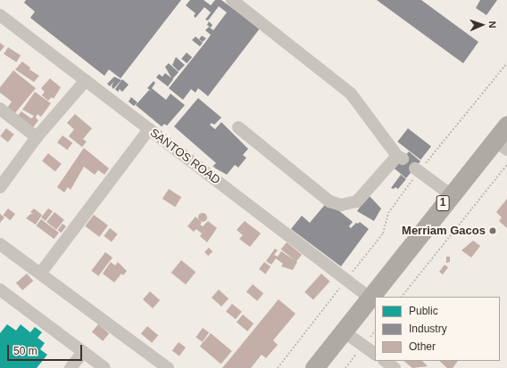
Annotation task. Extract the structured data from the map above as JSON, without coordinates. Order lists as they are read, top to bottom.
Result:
{
  "streets": {
    "highway": ["1"],
    "street": ["SANTOS ROAD"]
  },
  "crossings": [
    ["SANTOS ROAD", "1"]
  ],
  "places": ["Merriam Gacos"],
  "legend": ["Public", "Industry", "Other"],
  "scale_bar": "50 m",
  "north": "right"
}
